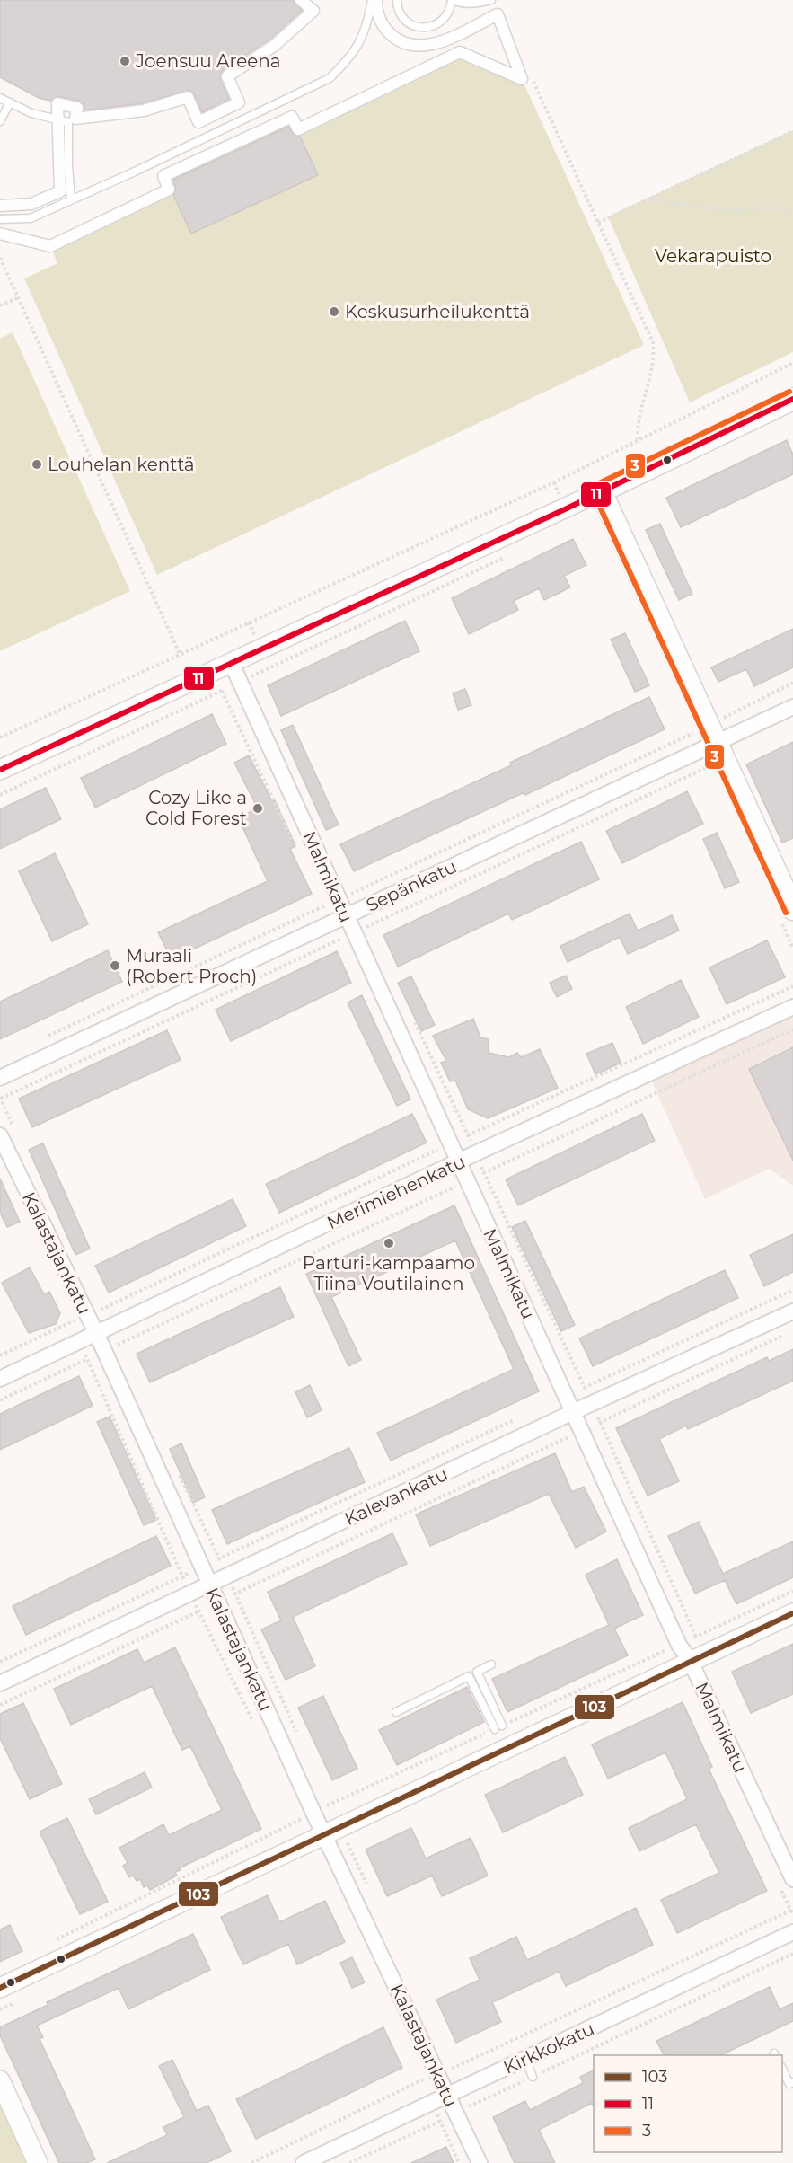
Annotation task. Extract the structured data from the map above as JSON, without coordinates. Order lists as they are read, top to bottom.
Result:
{
  "streets": {
    "street": [
      "Malmikatu",
      "Sepänkatu",
      "Merimiehenkatu",
      "Kalastajankatu",
      "Kalevankatu",
      "Kirkkokatu"
    ]
  },
  "crossings": [
    ["Malmikatu", "Sepänkatu"],
    ["Malmikatu", "Merimiehenkatu"],
    ["Malmikatu", "Kalevankatu"],
    ["Merimiehenkatu", "Kalastajankatu"],
    ["Kalastajankatu", "Kalevankatu"],
    ["Kalastajankatu", "Kirkkokatu"]
  ],
  "parks": ["Vekarapuisto"],
  "places": [
    "Joensuu Areena",
    "Keskusurheilukenttä",
    "Louhelan kenttä",
    "Cozy Like a Cold Forest",
    "Muraali (Robert Proch)",
    "Parturi-kampaamo Tiina Voutilainen"
  ],
  "lines": ["transit line 3", "transit line 11", "transit line 103"],
  "legend": ["103", "11", "3"]
}
